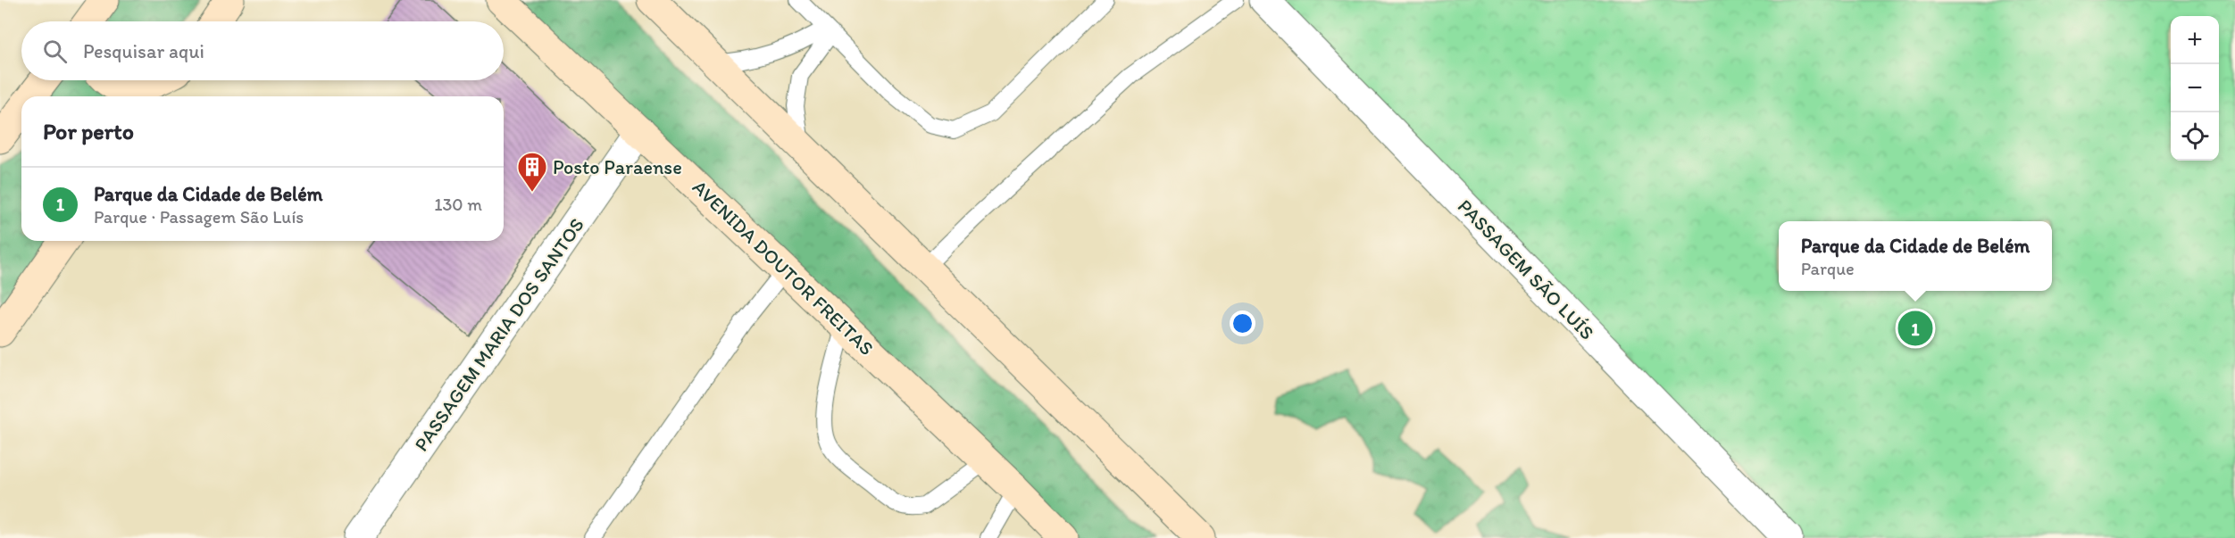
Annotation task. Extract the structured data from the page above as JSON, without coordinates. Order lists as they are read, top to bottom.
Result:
{
  "streets": {
    "main road": ["AVENIDA DOUTOR FREITAS"],
    "street": ["PASSAGEM SÃO LUÍS", "PASSAGEM MARIA DOS SANTOS"]
  },
  "crossings": [
    ["AVENIDA DOUTOR FREITAS", "PASSAGEM MARIA DOS SANTOS"]
  ],
  "places": {
    "building": ["Posto Paraense"]
  },
  "page": {
    "map_buttons": ["+", "−"],
    "search": "Pesquisar aqui",
    "heading": "Por perto",
    "list": [
      {
        "mark": "1",
        "name": "Parque da Cidade de Belém",
        "note": "Parque · Passagem São Luís",
        "value": "130 m"
      }
    ],
    "popup": ["Parque da Cidade de Belém", "Parque"],
    "pins": "1"
  }
}
